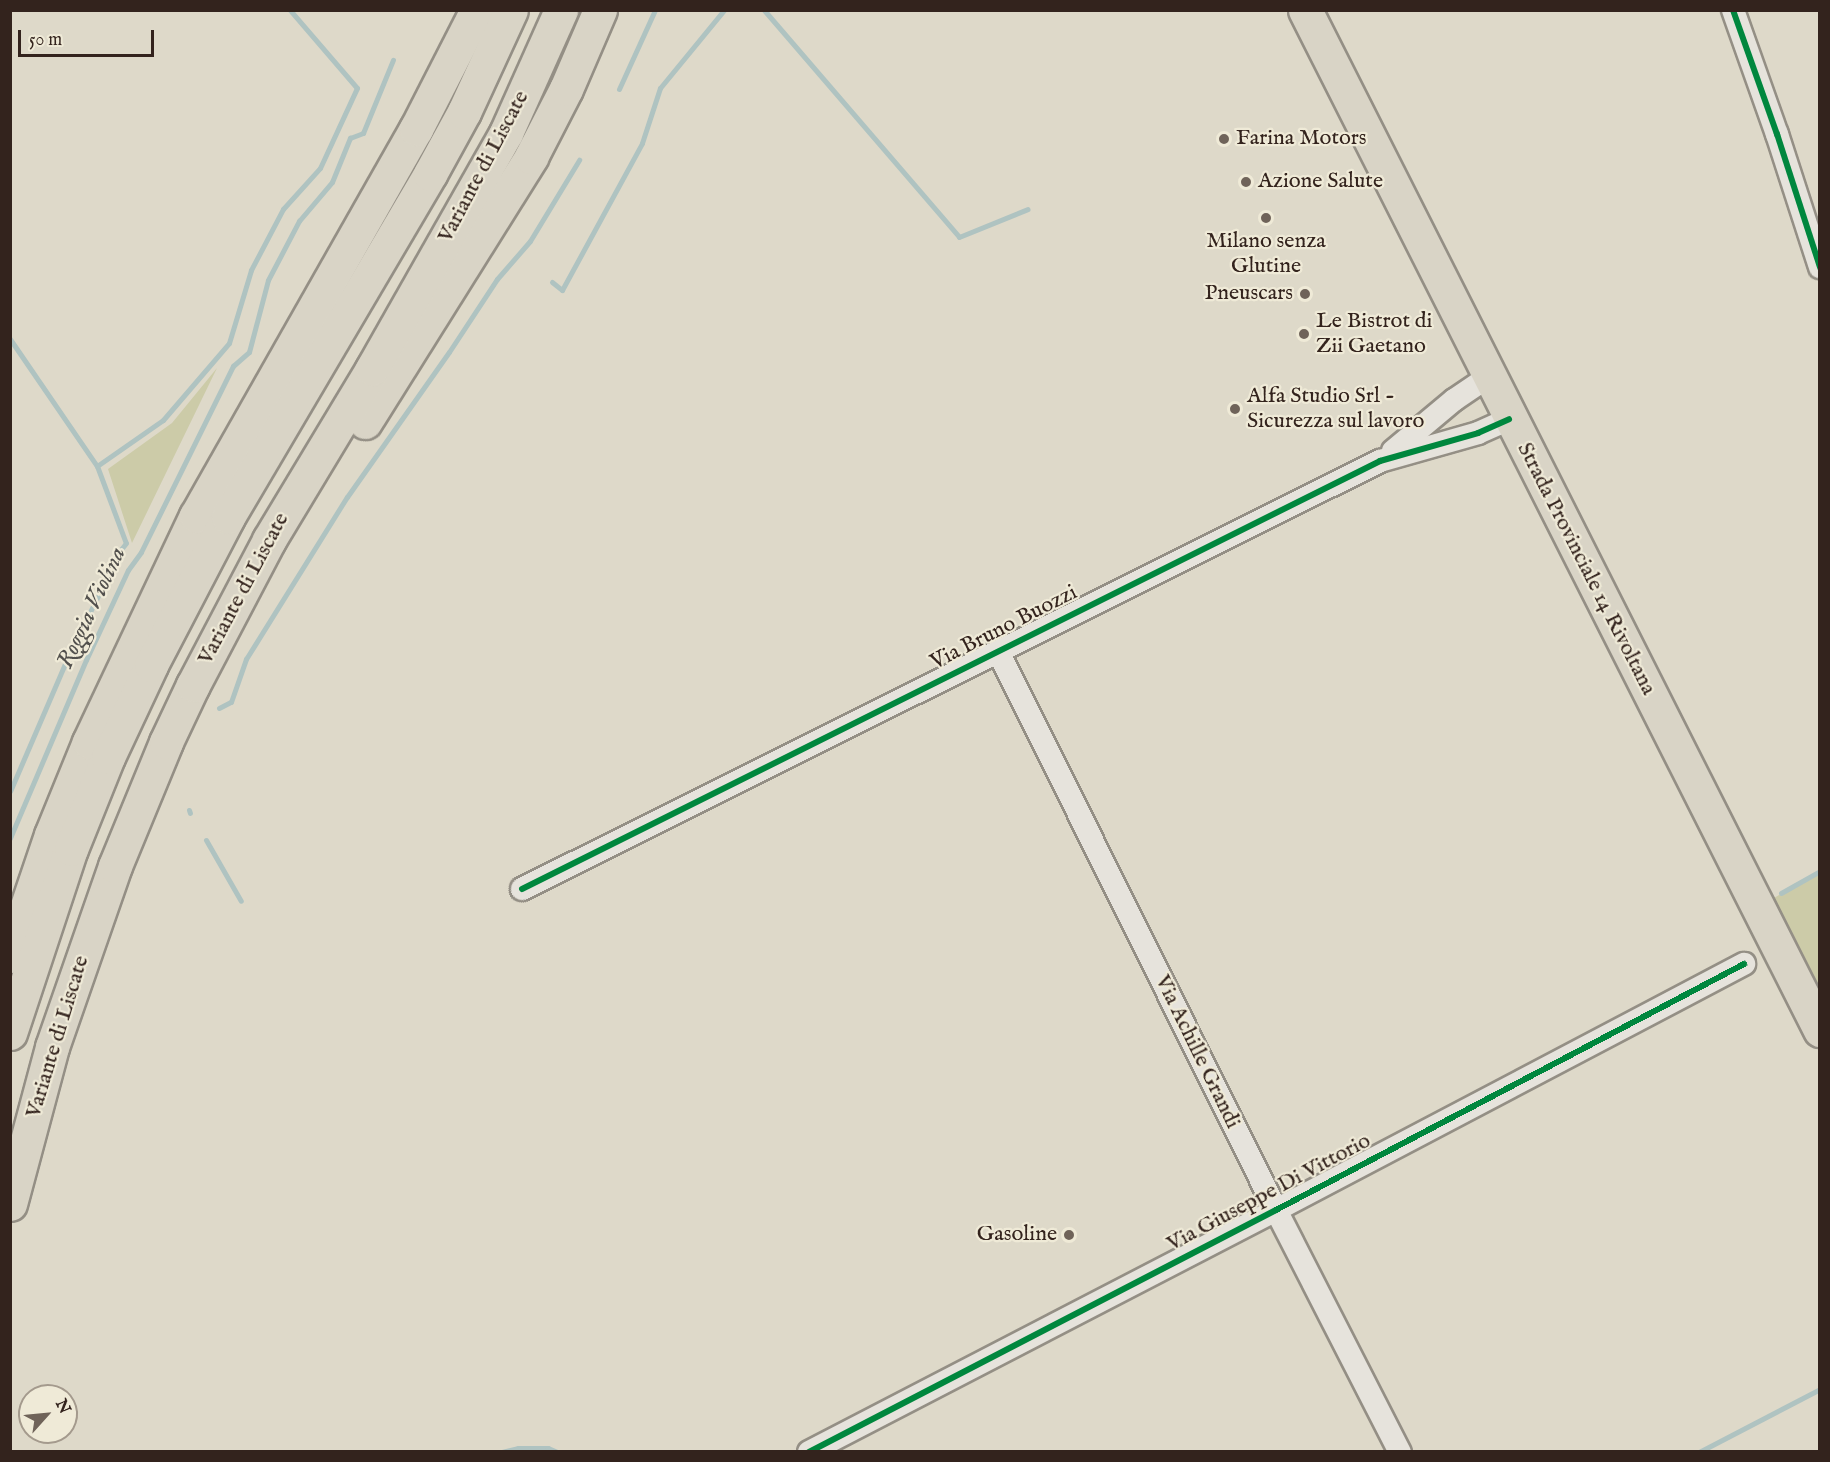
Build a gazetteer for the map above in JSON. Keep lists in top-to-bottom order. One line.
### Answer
{"streets":{"main road":["Variante di Liscate","Strada Provinciale 14 Rivoltana"],"street":["Via Bruno Buozzi","Via Achille Grandi","Via Giuseppe Di Vittorio"]},"crossings":[["Strada Provinciale 14 Rivoltana","Via Bruno Buozzi"],["Via Bruno Buozzi","Via Achille Grandi"],["Via Achille Grandi","Via Giuseppe Di Vittorio"]],"water":["Roggia Violina"],"places":["Farina Motors","Azione Salute","Milano senza Glutine","Pneuscars","Le Bistrot di Zii Gaetano","Alfa Studio Srl - Sicurezza sul lavoro","Gasoline"],"scale_bar":"50 m","north":"top right"}
